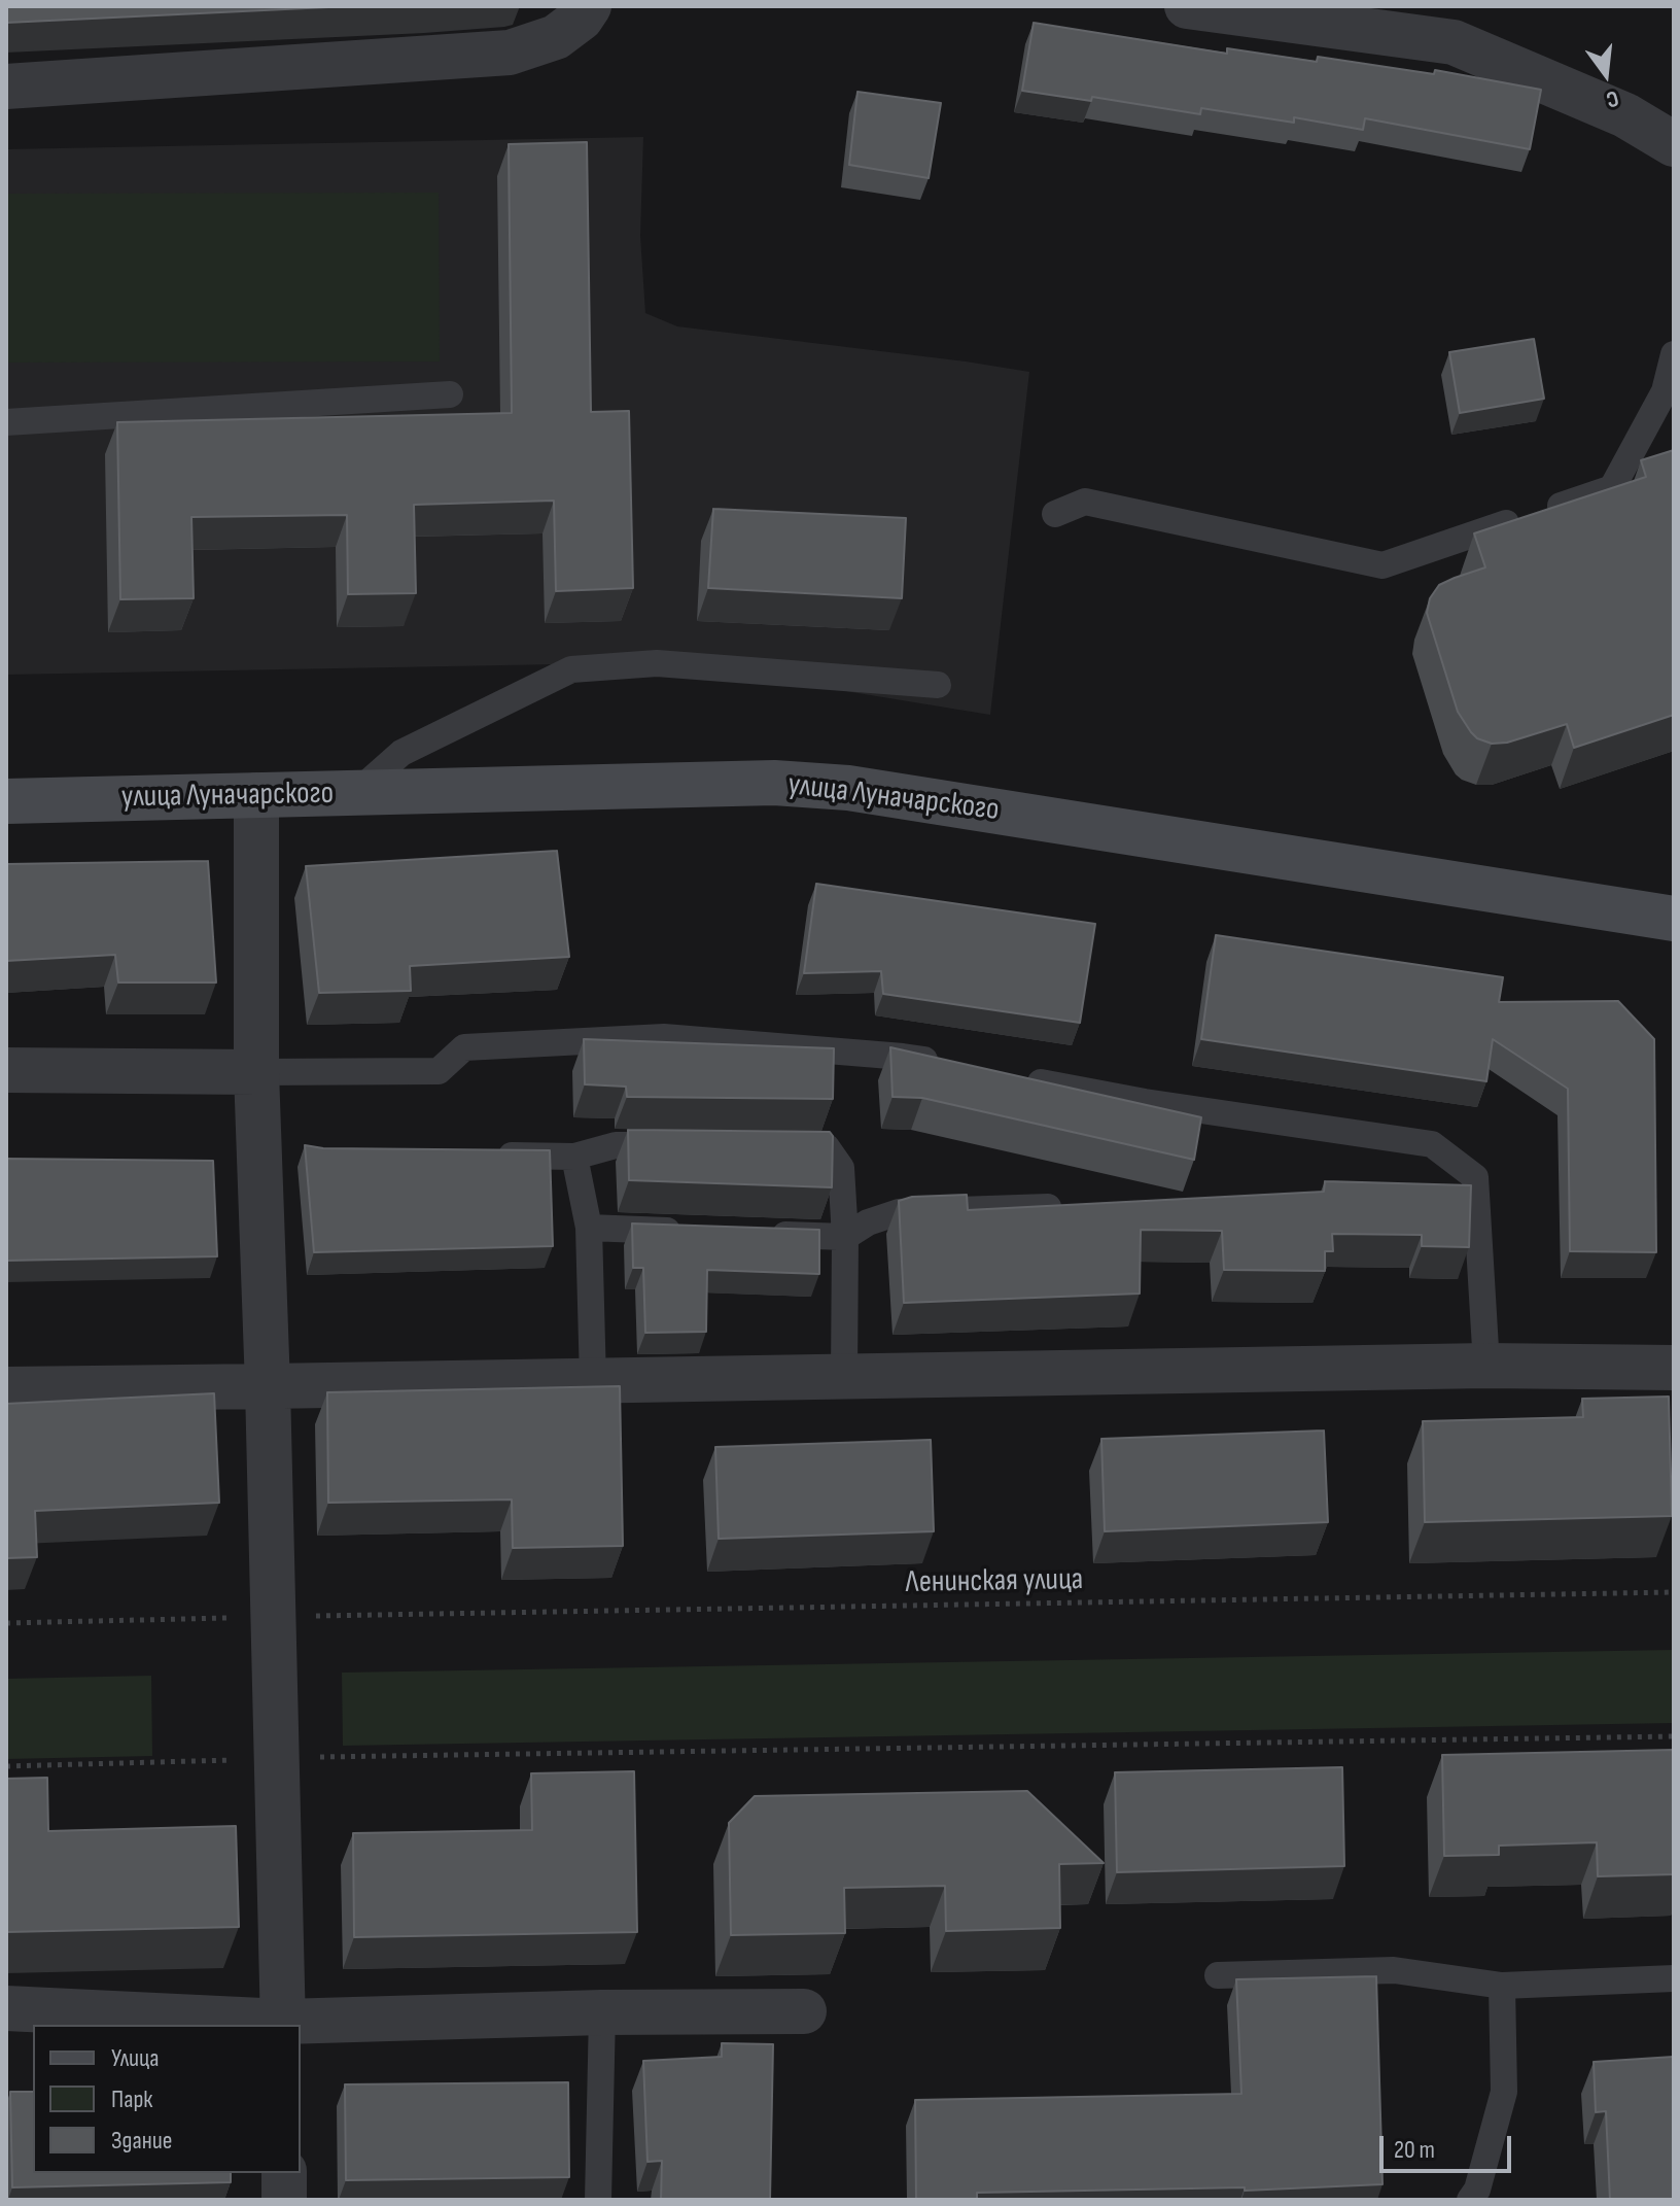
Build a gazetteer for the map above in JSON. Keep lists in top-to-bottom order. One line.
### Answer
{"streets":{"main road":["улица Луначарского"],"path":["Ленинская улица"]},"legend":["Улица","Парк","Здание"],"scale_bar":"20 m","north":"bottom"}
